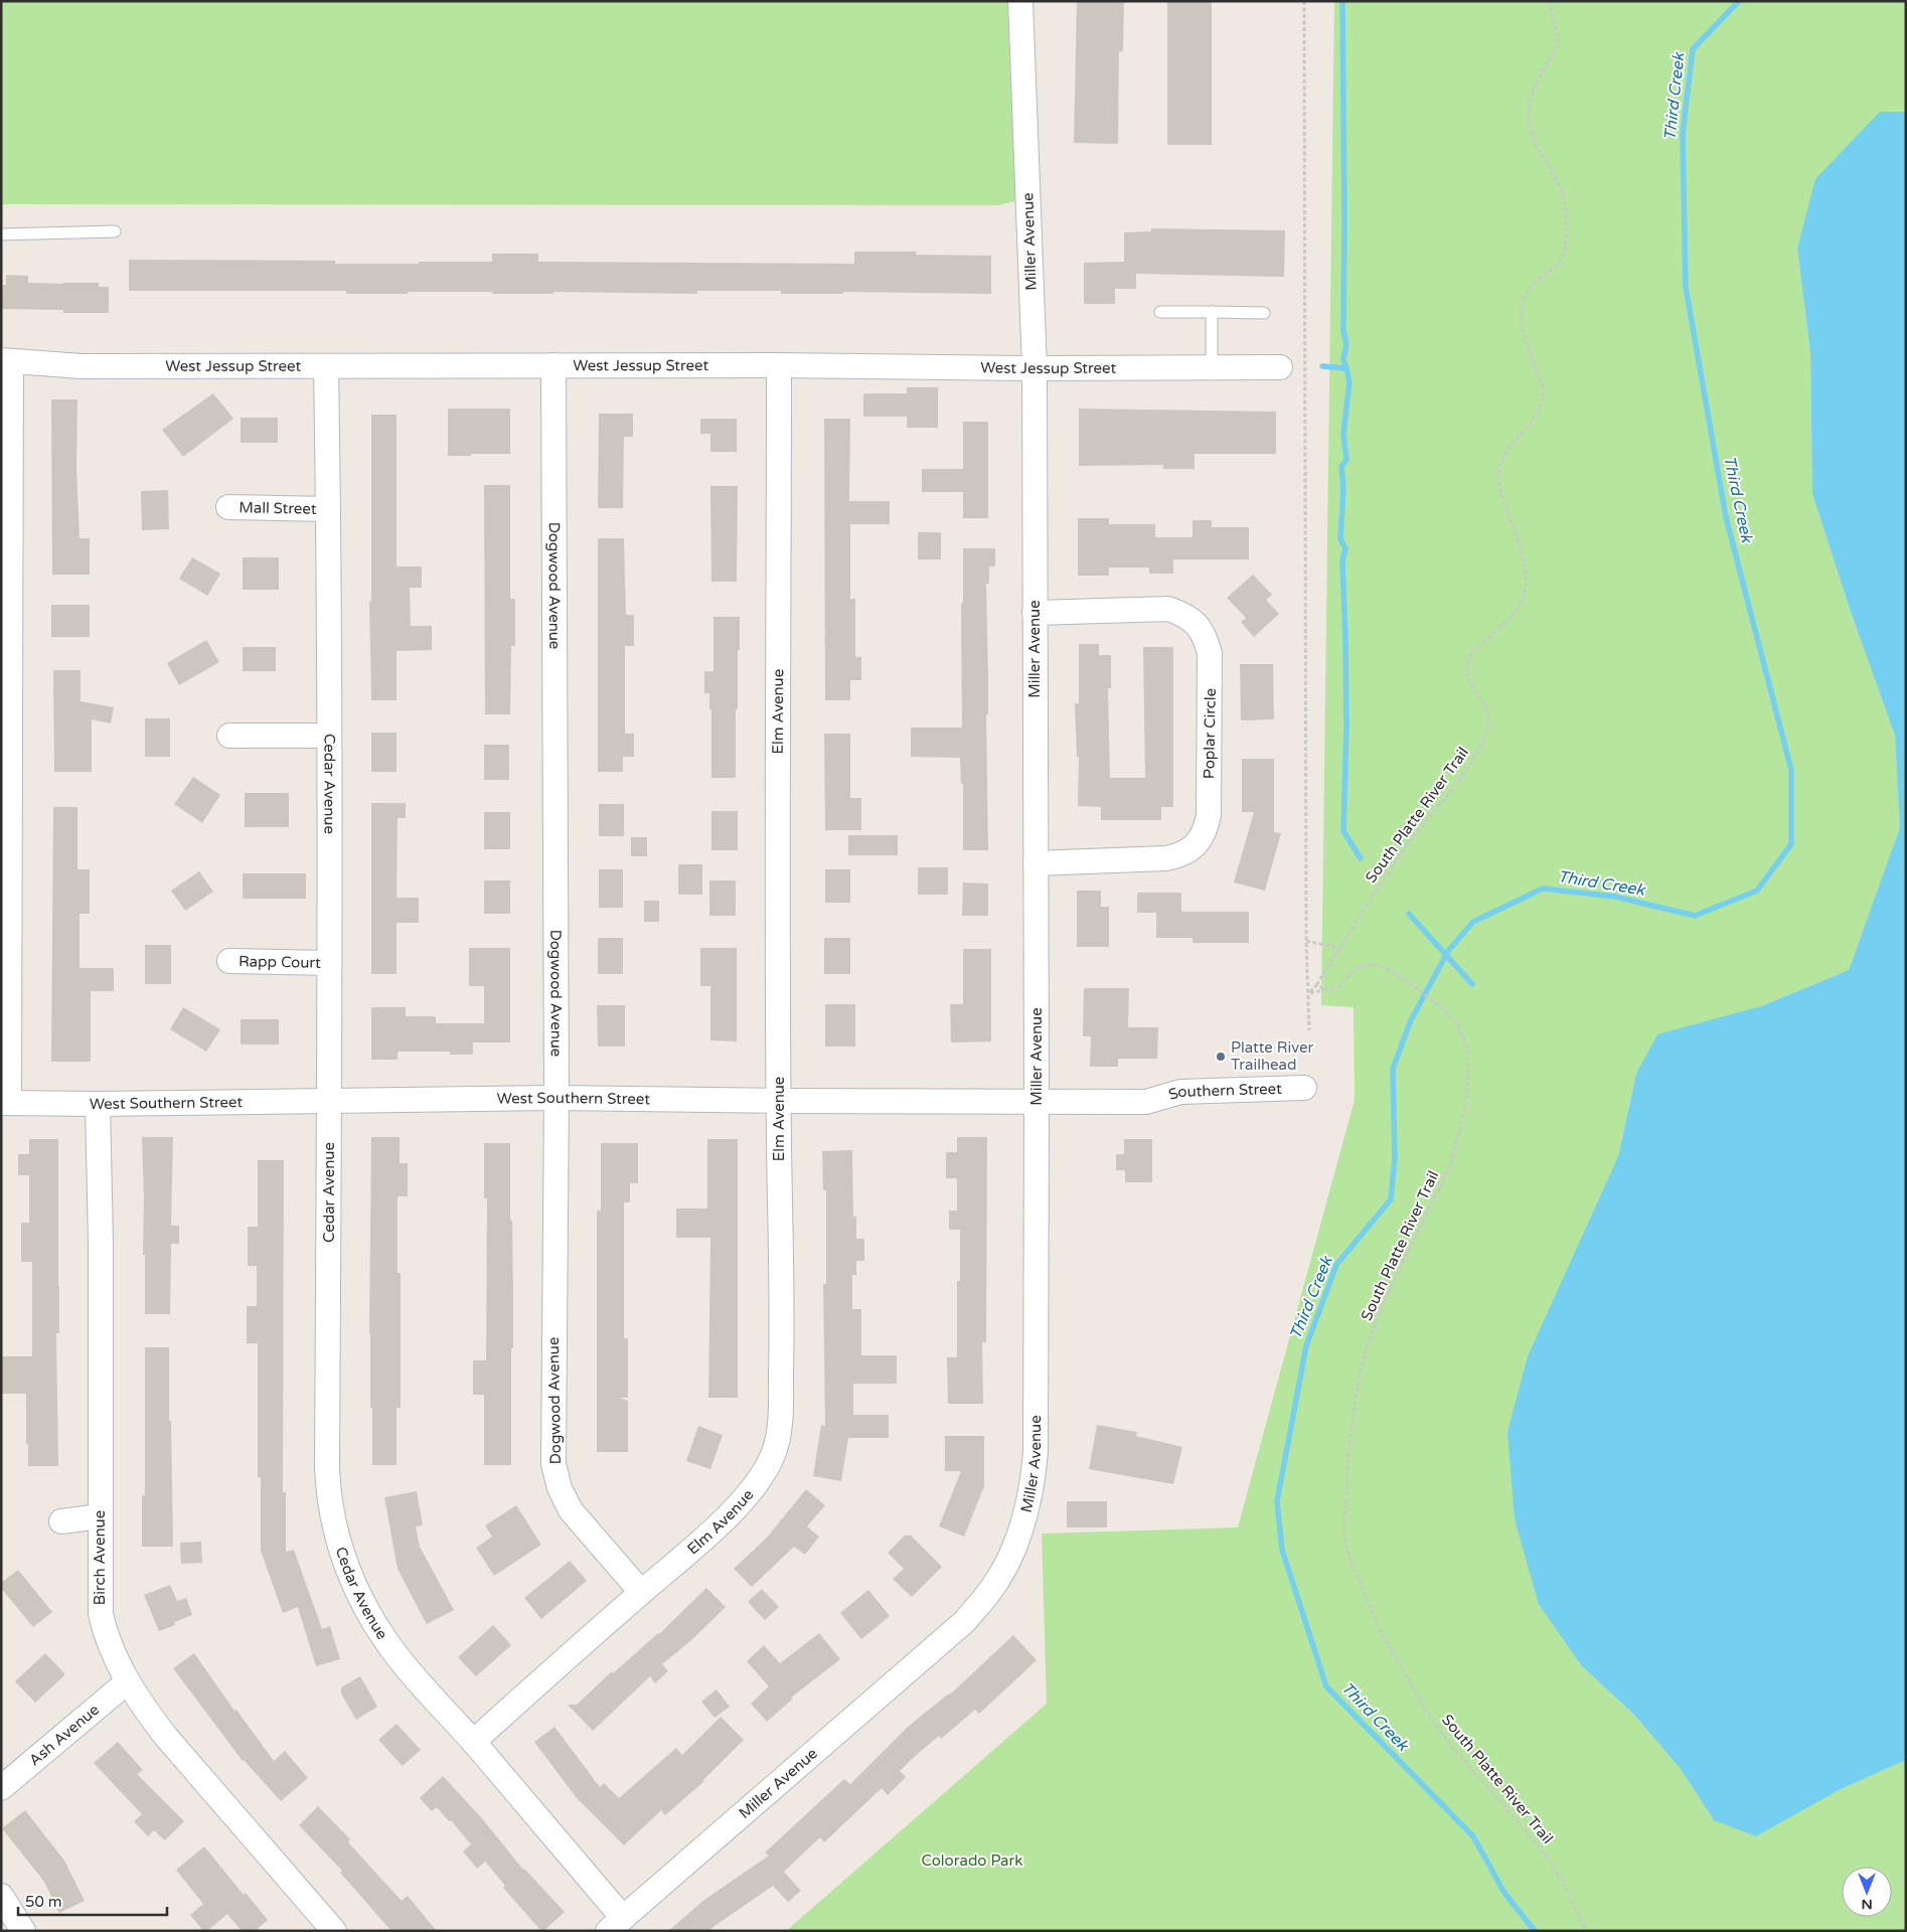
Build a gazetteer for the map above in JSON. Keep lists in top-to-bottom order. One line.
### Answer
{"streets":{"street":["Miller Avenue","West Jessup Street","Mall Street","Dogwood Avenue","Elm Avenue","Poplar Circle","Cedar Avenue","Rapp Court","Southern Street","West Southern Street","Birch Avenue","Ash Avenue"],"path":["South Platte River Trail"]},"crossings":[["Miller Avenue","West Jessup Street"],["Miller Avenue","Poplar Circle"],["Miller Avenue","Cedar Avenue"],["Miller Avenue","West Southern Street"],["West Jessup Street","Dogwood Avenue"],["West Jessup Street","Elm Avenue"],["West Jessup Street","Cedar Avenue"],["Mall Street","Cedar Avenue"],["Dogwood Avenue","Elm Avenue"],["Dogwood Avenue","West Southern Street"],["Elm Avenue","Cedar Avenue"],["Elm Avenue","West Southern Street"],["Cedar Avenue","Rapp Court"],["Cedar Avenue","West Southern Street"],["Southern Street","West Southern Street"],["West Southern Street","Birch Avenue"],["Birch Avenue","Ash Avenue"]],"water":["Third Creek"],"parks":["Colorado Park"],"places":["Platte River Trailhead"],"scale_bar":"50 m","north":"bottom"}
